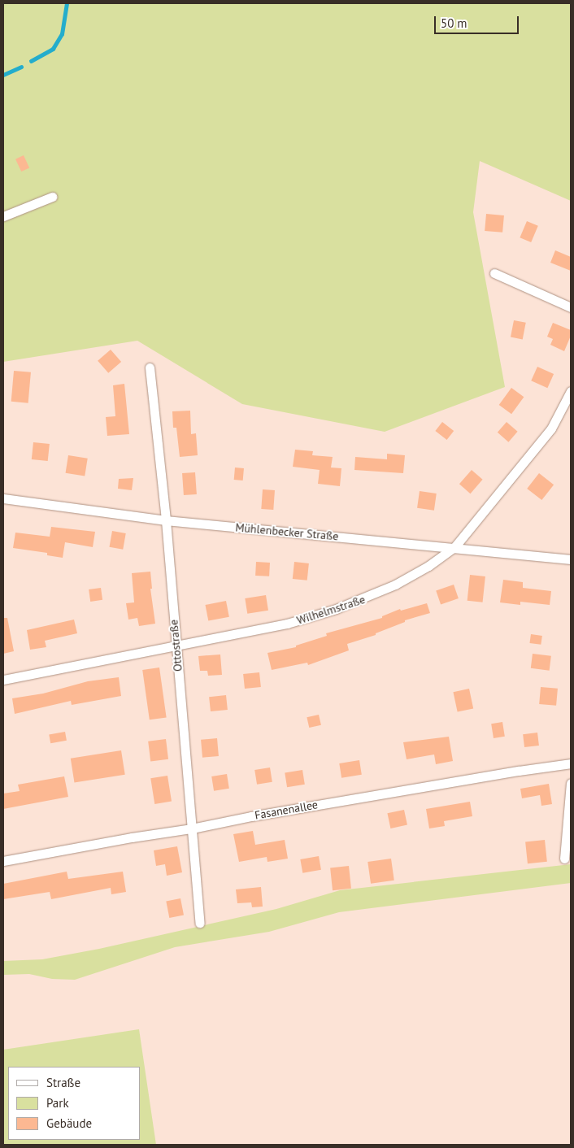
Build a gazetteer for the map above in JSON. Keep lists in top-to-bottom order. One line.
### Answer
{"streets":{"street":["Mühlenbecker Straße","Wilhelmstraße","Ottostraße","Fasanenallee"]},"crossings":[["Mühlenbecker Straße","Wilhelmstraße"],["Mühlenbecker Straße","Ottostraße"],["Wilhelmstraße","Ottostraße"],["Ottostraße","Fasanenallee"]],"legend":["Straße","Park","Gebäude"],"scale_bar":"50 m"}
